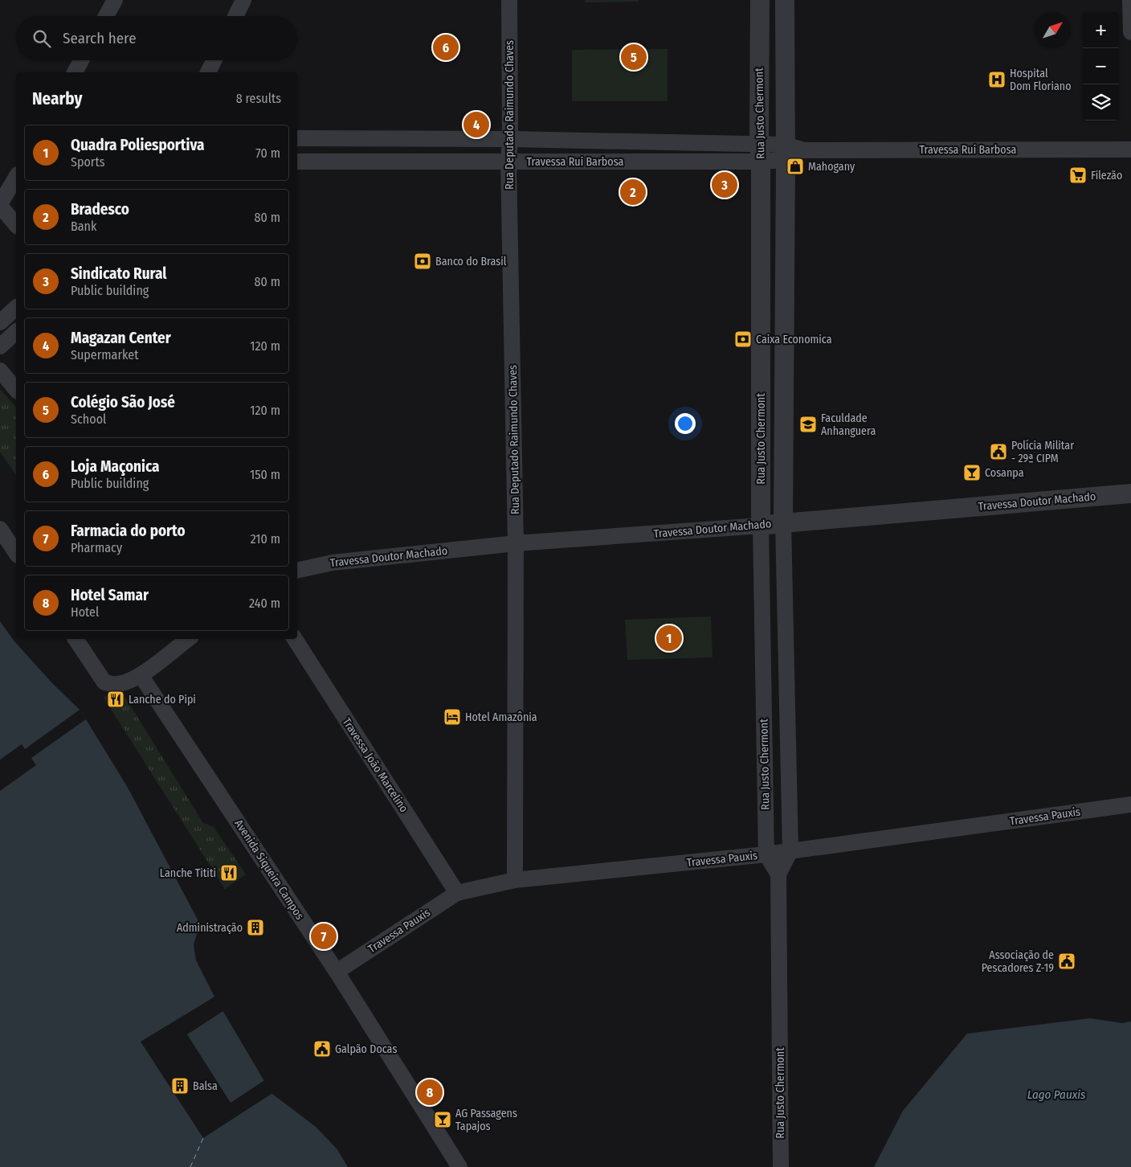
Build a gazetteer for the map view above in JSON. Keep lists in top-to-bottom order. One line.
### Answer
{"streets":{"street":["Rua Justo Chermont","Rua Deputado Raimundo Chaves","Travessa Rui Barbosa","Travessa Doutor Machado","Travessa João Marcelino","Travessa Pauxis","Avenida Siqueira Campos"]},"crossings":[["Rua Justo Chermont","Travessa Rui Barbosa"],["Rua Justo Chermont","Travessa Doutor Machado"],["Rua Justo Chermont","Travessa Pauxis"],["Rua Deputado Raimundo Chaves","Travessa Rui Barbosa"],["Rua Deputado Raimundo Chaves","Travessa Doutor Machado"],["Rua Deputado Raimundo Chaves","Travessa Pauxis"],["Travessa João Marcelino","Travessa Pauxis"],["Travessa Pauxis","Avenida Siqueira Campos"]],"water":["Lago Pauxis"],"places":{"hospital":["Hospital Dom Floriano"],"shop":["Mahogany"],"supermarket":["Filezão"],"bank":["Banco do Brasil","Caixa Economica"],"school or university":["Faculdade Anhanguera"],"public building":["Polícia Militar - 29ª CIPM","Associação de Pescadores Z-19","Galpão Docas"],"bar":["Cosanpa","AG Passagens Tapajos"],"restaurant":["Lanche do Pipi","Lanche Tititi"],"hotel":["Hotel Amazônia"],"building":["Administração","Balsa"]},"north":"top right","page":{"map_buttons":["+","−"],"search":"Search here","pins":["6","5","4","3","2","1","7","8"],"heading":["Nearby","8 results"],"list":[{"mark":"1","name":"Quadra Poliesportiva","note":"Sports","value":"70 m"},{"mark":"2","name":"Bradesco","note":"Bank","value":"80 m"},{"mark":"3","name":"Sindicato Rural","note":"Public building","value":"80 m"},{"mark":"4","name":"Magazan Center","note":"Supermarket","value":"120 m"},{"mark":"5","name":"Colégio São José","note":"School","value":"120 m"},{"mark":"6","name":"Loja Maçonica","note":"Public building","value":"150 m"},{"mark":"7","name":"Farmacia do porto","note":"Pharmacy","value":"210 m"},{"mark":"8","name":"Hotel Samar","note":"Hotel","value":"240 m"}]}}
